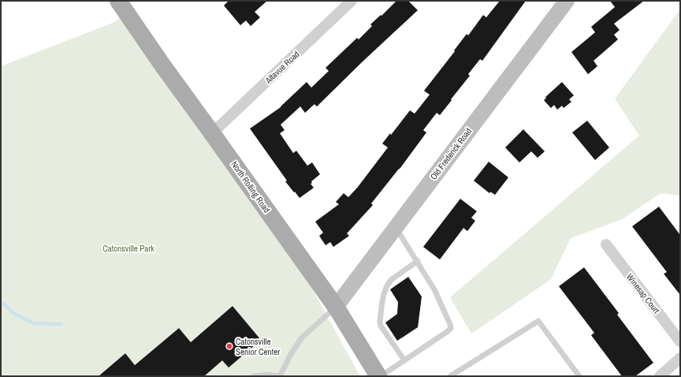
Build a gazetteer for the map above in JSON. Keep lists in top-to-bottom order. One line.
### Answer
{"streets":{"main road":["North Rolling Road"],"street":["Altavue Road","Old Frederick Road","Winesap Court"]},"crossings":[["Altavue Road","North Rolling Road"],["Old Frederick Road","North Rolling Road"]],"parks":["Catonsville Park"],"places":["Catonsville Senior Center"]}
